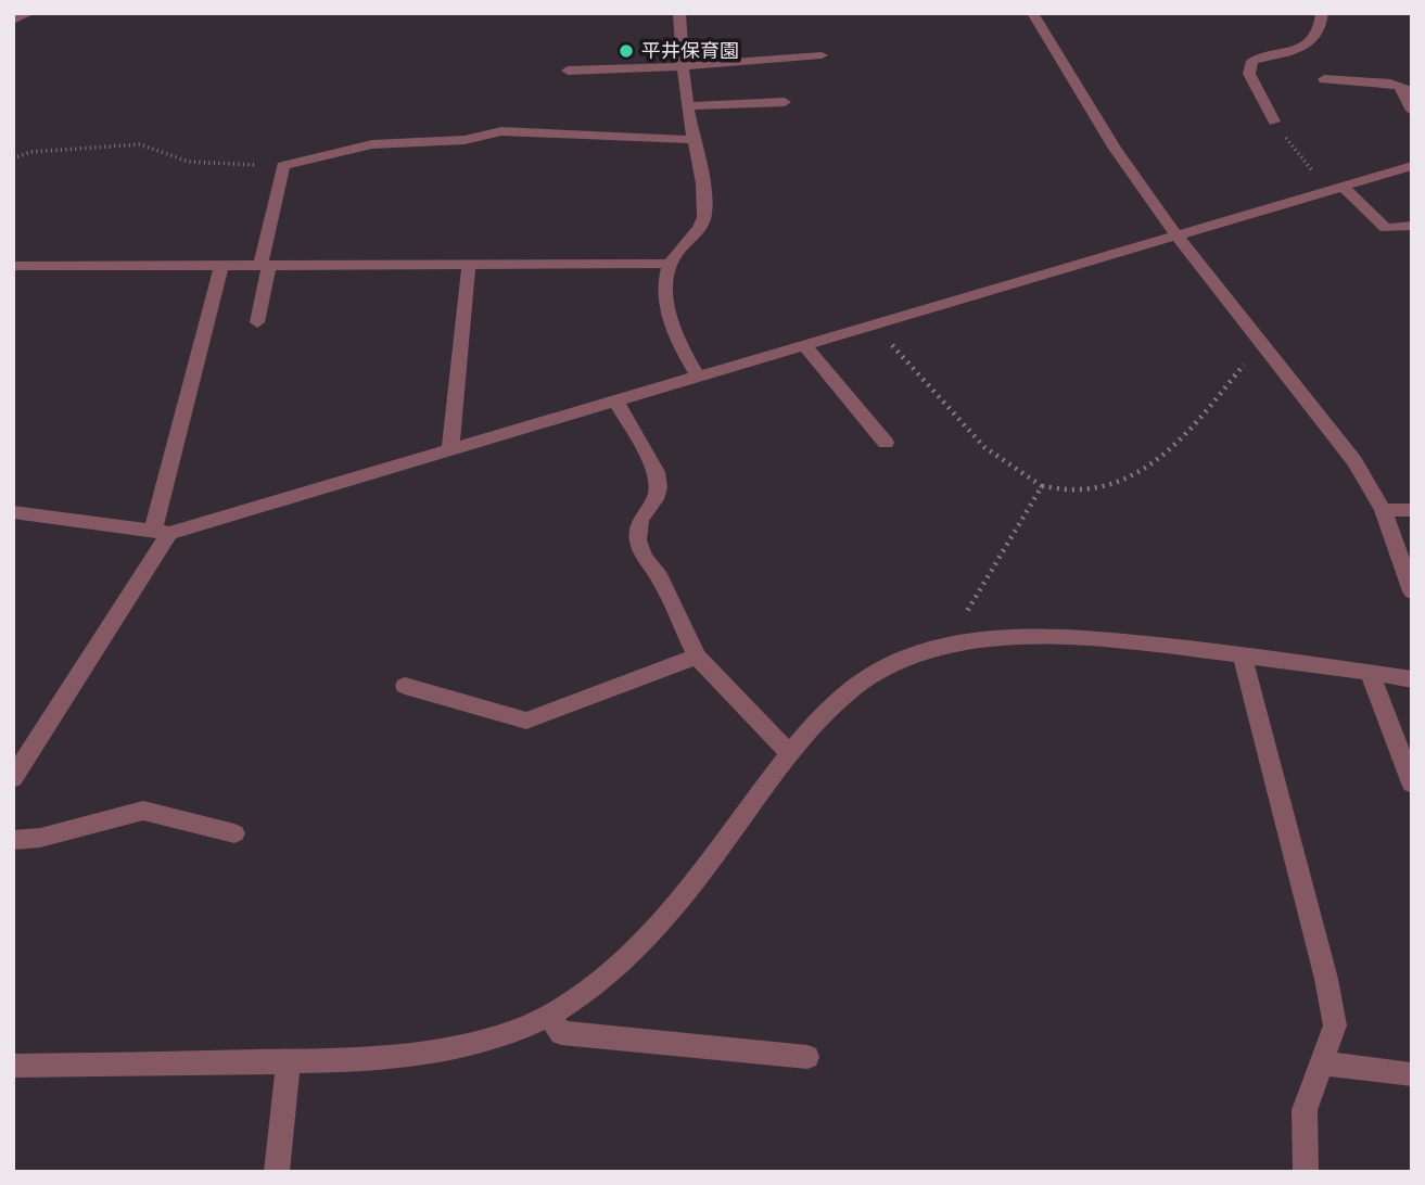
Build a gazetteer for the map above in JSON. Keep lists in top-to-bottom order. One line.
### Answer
{"places":["平井保育園"]}
